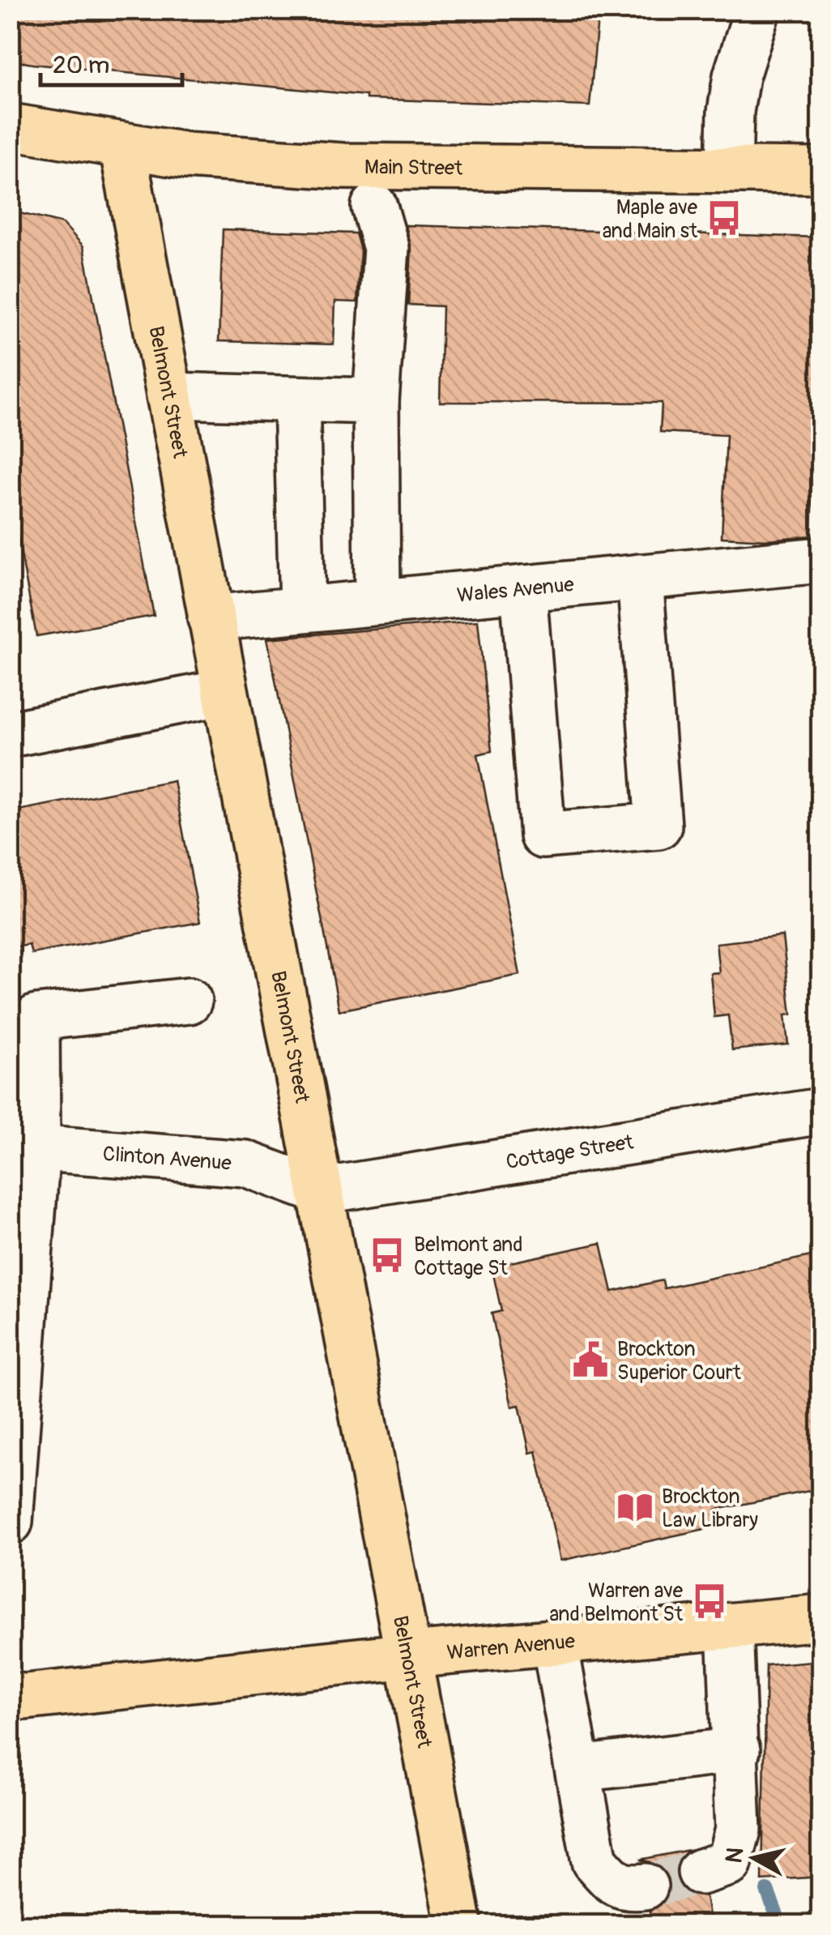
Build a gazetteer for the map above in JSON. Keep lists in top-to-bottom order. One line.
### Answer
{"streets":{"main road":["Main Street","Belmont Street","Warren Avenue"],"street":["Wales Avenue","Cottage Street","Clinton Avenue"]},"crossings":[["Main Street","Belmont Street"],["Belmont Street","Wales Avenue"],["Belmont Street","Cottage Street"],["Belmont Street","Clinton Avenue"],["Belmont Street","Warren Avenue"],["Cottage Street","Clinton Avenue"]],"places":{"bus stop":["Maple ave and Main st","Belmont and Cottage St","Warren ave and Belmont St"],"public building":["Brockton Superior Court"],"library":["Brockton Law Library"]},"scale_bar":"20 m","north":"left"}
